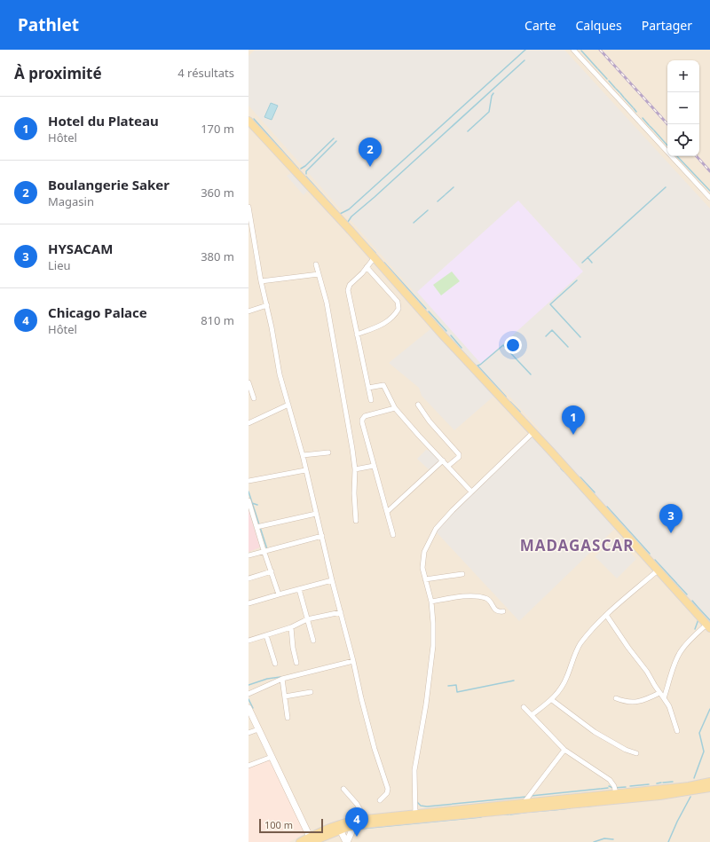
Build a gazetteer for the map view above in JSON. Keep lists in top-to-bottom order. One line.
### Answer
{"districts":["MADAGASCAR"],"scale_bar":"100 m","page":{"header":"Pathlet","nav":["Carte","Calques","Partager"],"heading":["À proximité","4 résultats"],"map_buttons":["+","−"],"list":[{"mark":"1","name":"Hotel du Plateau","note":"Hôtel","value":"170 m"},{"mark":"2","name":"Boulangerie Saker","note":"Magasin","value":"360 m"},{"mark":"3","name":"HYSACAM","note":"Lieu","value":"380 m"},{"mark":"4","name":"Chicago Palace","note":"Hôtel","value":"810 m"}],"pins":["2","1","3","4"],"scale":"100 m"}}
